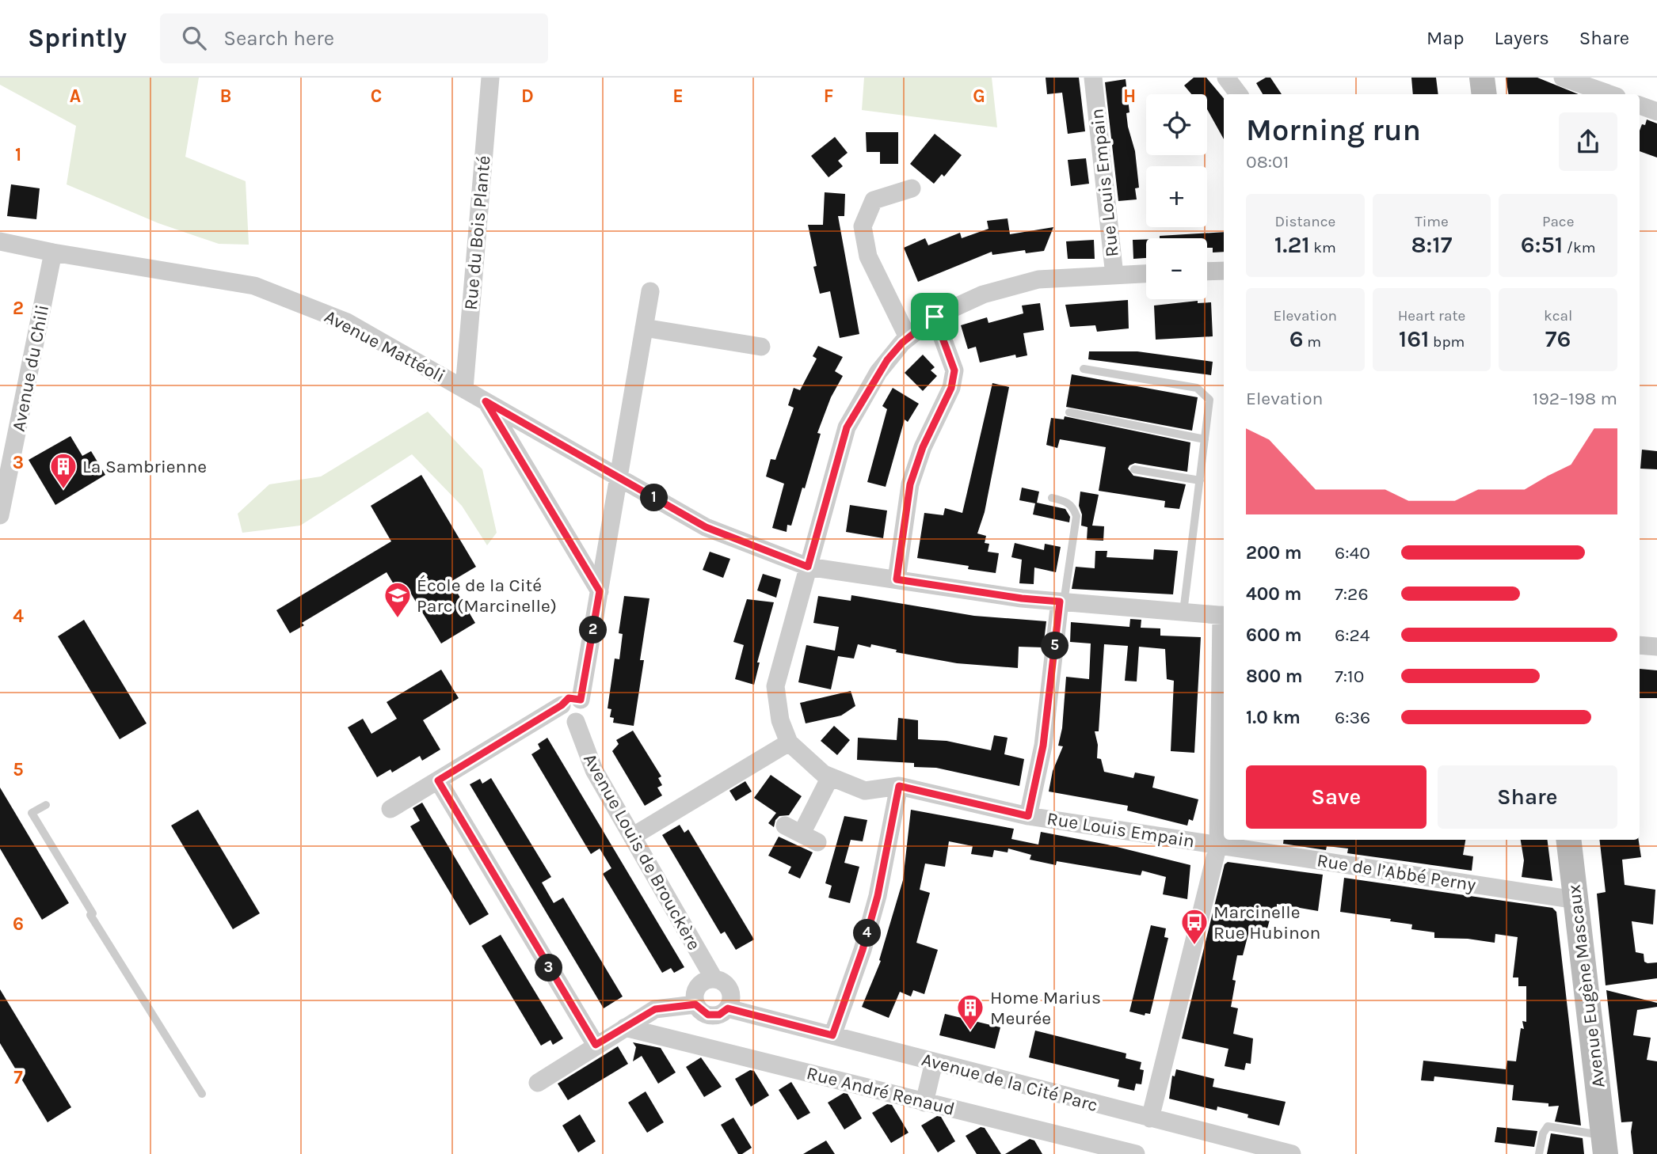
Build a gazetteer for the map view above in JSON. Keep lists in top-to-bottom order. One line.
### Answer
{"streets":{"main road":["Avenue Eugène Mascaux"],"street":["Rue Louis Empain","Rue du Bois Planté","Avenue Mattéoli","Avenue du Chili","Avenue Louis de Brouckère","Rue de l’Abbé Perny","Avenue de la Cité Parc","Rue André Renaud"]},"crossings":[["Rue Louis Empain","Avenue Mattéoli"],["Rue Louis Empain","Rue de l’Abbé Perny"],["Rue du Bois Planté","Avenue Mattéoli"],["Avenue Mattéoli","Avenue du Chili"],["Avenue Louis de Brouckère","Avenue de la Cité Parc"],["Rue de l’Abbé Perny","Avenue Eugène Mascaux"]],"places":{"building":["La Sambrienne","Home Marius Meurée"],"school or university":["École de la Cité Parc (Marcinelle)"],"bus stop":["Marcinelle Rue Hubinon"]},"page":{"header":"Sprintly","search":"Search here","nav":["Map","Layers","Share"],"map_buttons":["+","−"],"heading":["Morning run","08:01"],"stats":[["Distance","1.21 km"],["Time","8:17"],["Pace","6:51 /km"],["Elevation","6 m"],["Heart rate","161 bpm"],["kcal","76"]],"chart":["Elevation","192–198 m"],"pins":["1","2","5","4","3"],"list":[{"name":"200 m","note":"6:40"},{"name":"400 m","note":"7:26"},{"name":"600 m","note":"6:24"},{"name":"800 m","note":"7:10"},{"name":"1.0 km","note":"6:36"}],"buttons":["Save","Share"]},"grid":{"columns":["A","B","C","D","E","F","G","H"],"rows":["1","2","3","4","5","6","7"]}}
